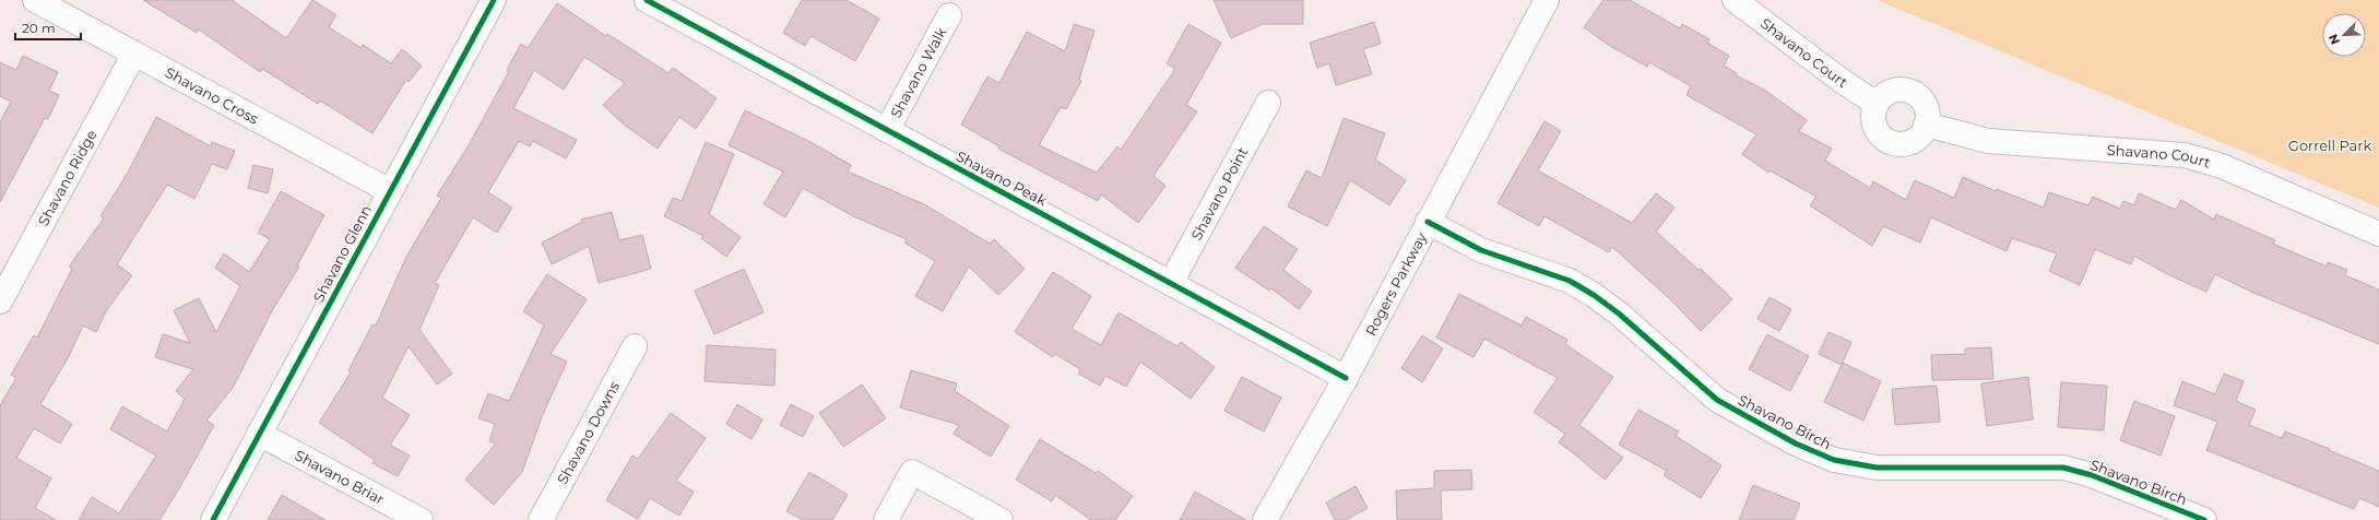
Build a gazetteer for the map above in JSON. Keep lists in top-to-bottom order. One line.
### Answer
{"streets":{"street":["Shavano Court","Shavano Walk","Shavano Cross","Shavano Ridge","Shavano Peak","Shavano Point","Shavano Glenn","Rogers Parkway","Shavano Birch","Shavano Downs","Shavano Briar"]},"crossings":[["Shavano Walk","Shavano Peak"],["Shavano Cross","Shavano Ridge"],["Shavano Cross","Shavano Glenn"],["Shavano Peak","Shavano Point"],["Shavano Peak","Rogers Parkway"],["Shavano Glenn","Shavano Briar"],["Rogers Parkway","Shavano Birch"]],"parks":["Gorrell Park"],"scale_bar":"20 m","north":"bottom left"}
